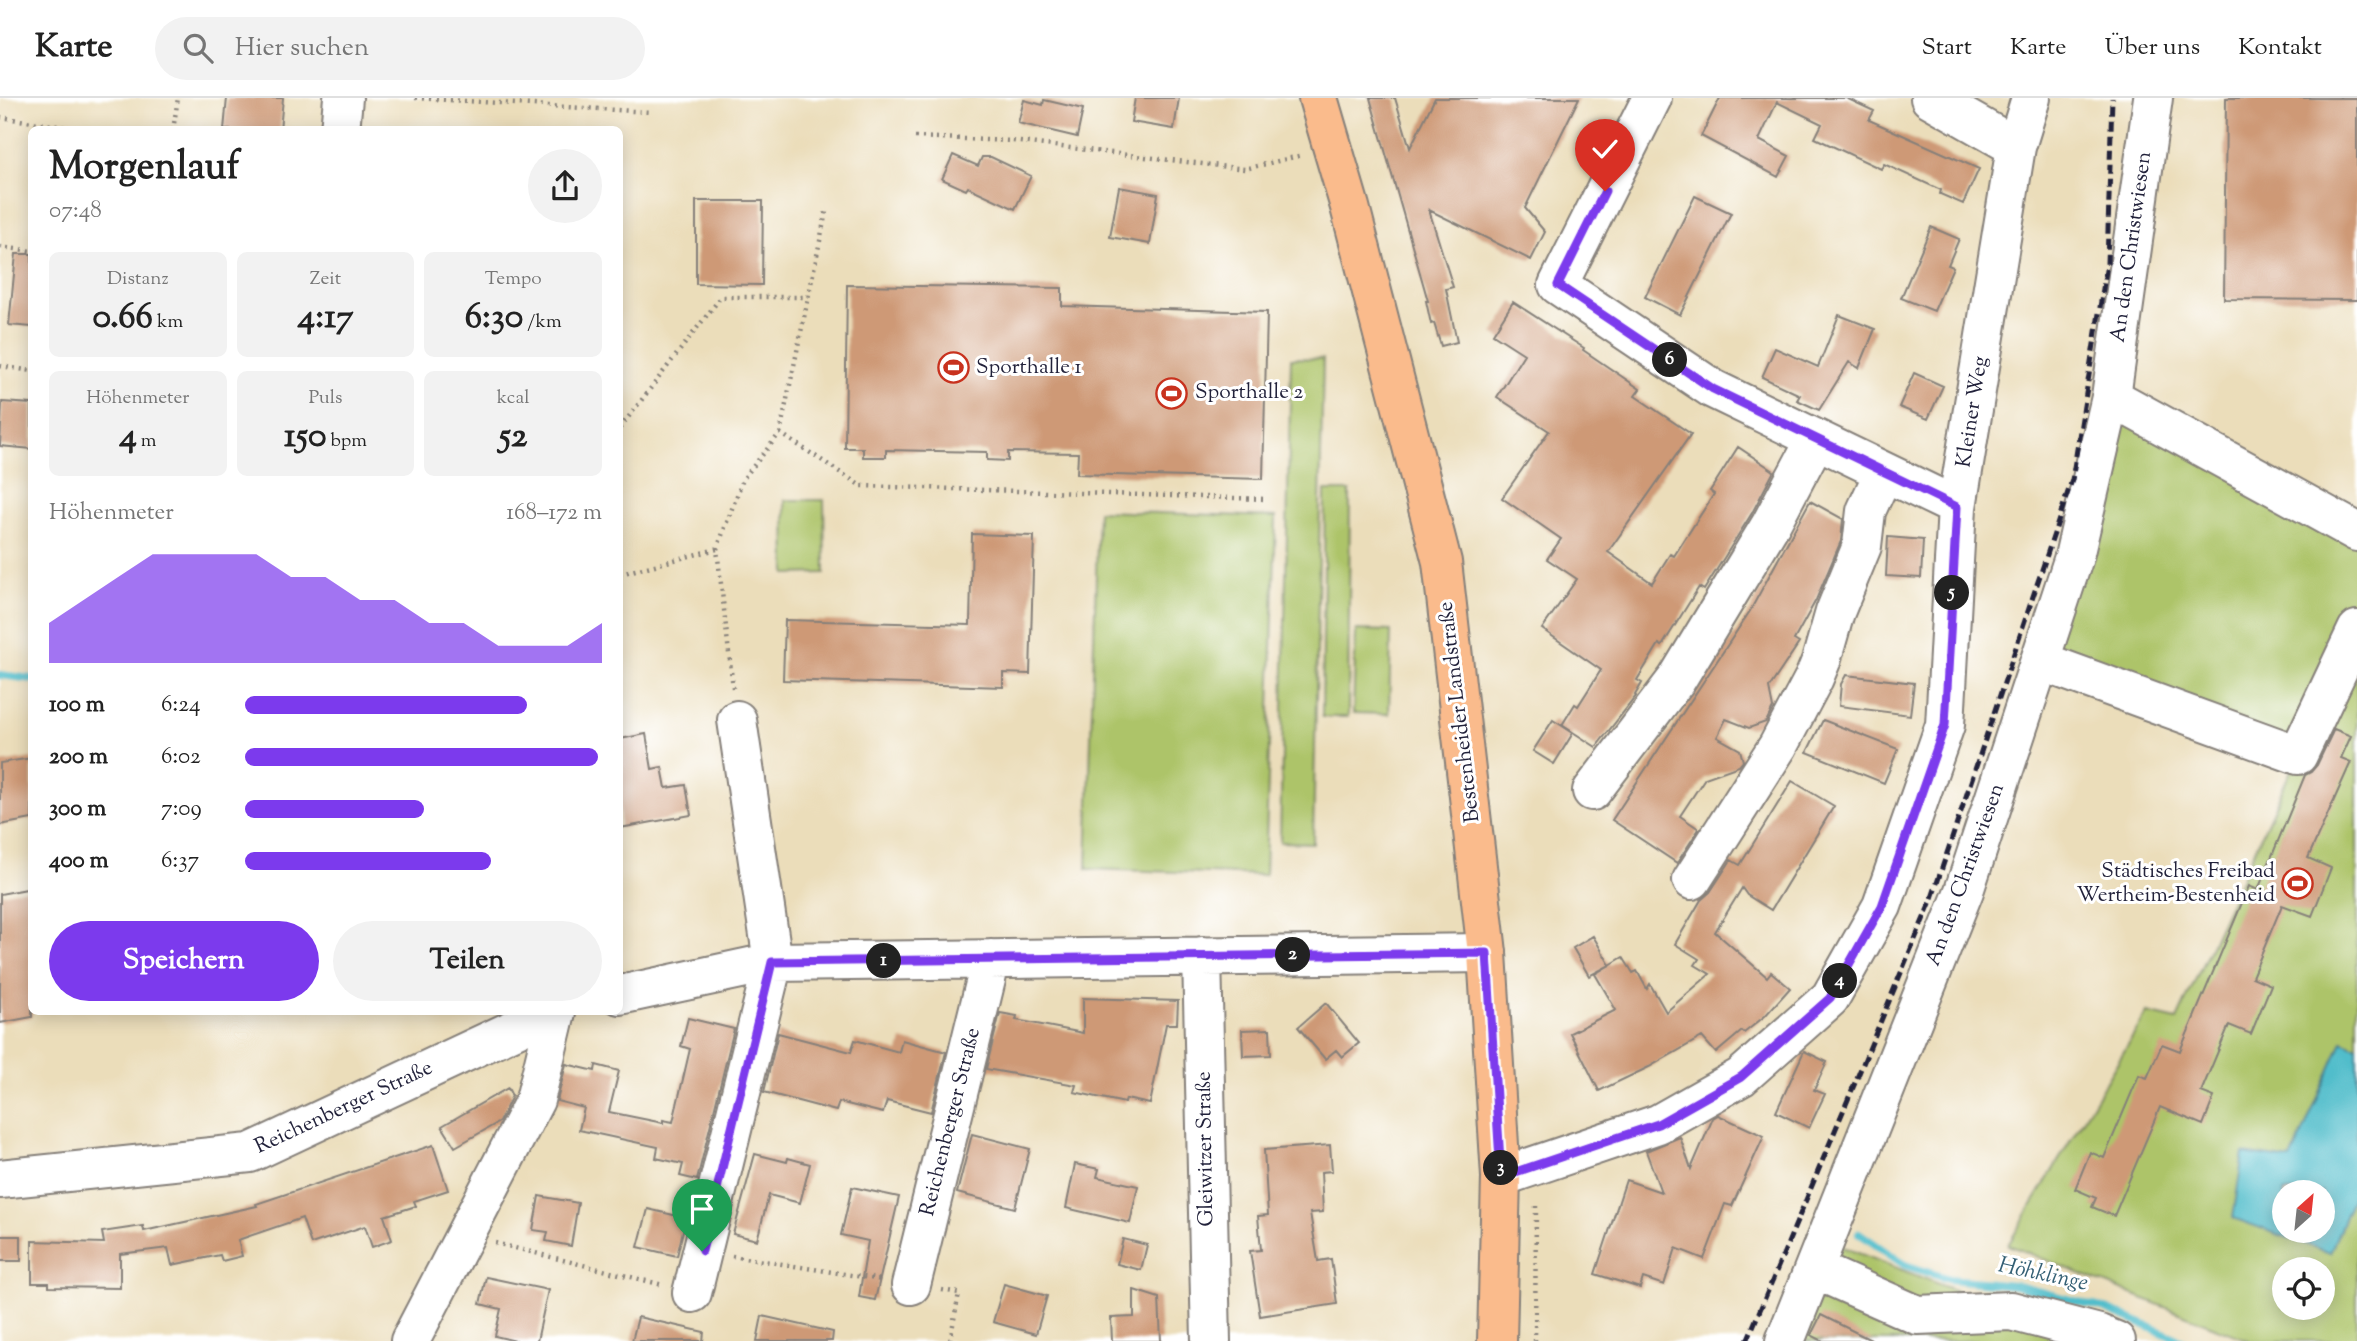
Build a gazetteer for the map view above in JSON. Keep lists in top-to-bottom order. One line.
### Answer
{"streets":{"main road":["Bestenheider Landstraße"],"street":["An den Christwiesen","Kleiner Weg","Reichenberger Straße","Gleiwitzer Straße"]},"crossings":[["Kleiner Weg","Bestenheider Landstraße"]],"water":["Höhklinge"],"places":{"sports":["Sporthalle 1","Sporthalle 2","Städtisches Freibad Wertheim-Bestenheid"]},"north":"top right","page":{"header":"Karte","search":"Hier suchen","nav":["Start","Karte","Über uns","Kontakt"],"heading":["Morgenlauf","07:48"],"stats":[["Distanz","0.66 km"],["Zeit","4:17"],["Tempo","6:30 /km"],["Höhenmeter","4 m"],["Puls","150 bpm"],["kcal","52"]],"pins":["6","5","2","1","4","3"],"chart":["Höhenmeter","168–172 m"],"list":[{"name":"100 m","note":"6:24"},{"name":"200 m","note":"6:02"},{"name":"300 m","note":"7:09"},{"name":"400 m","note":"6:37"}],"buttons":["Speichern","Teilen"]}}
